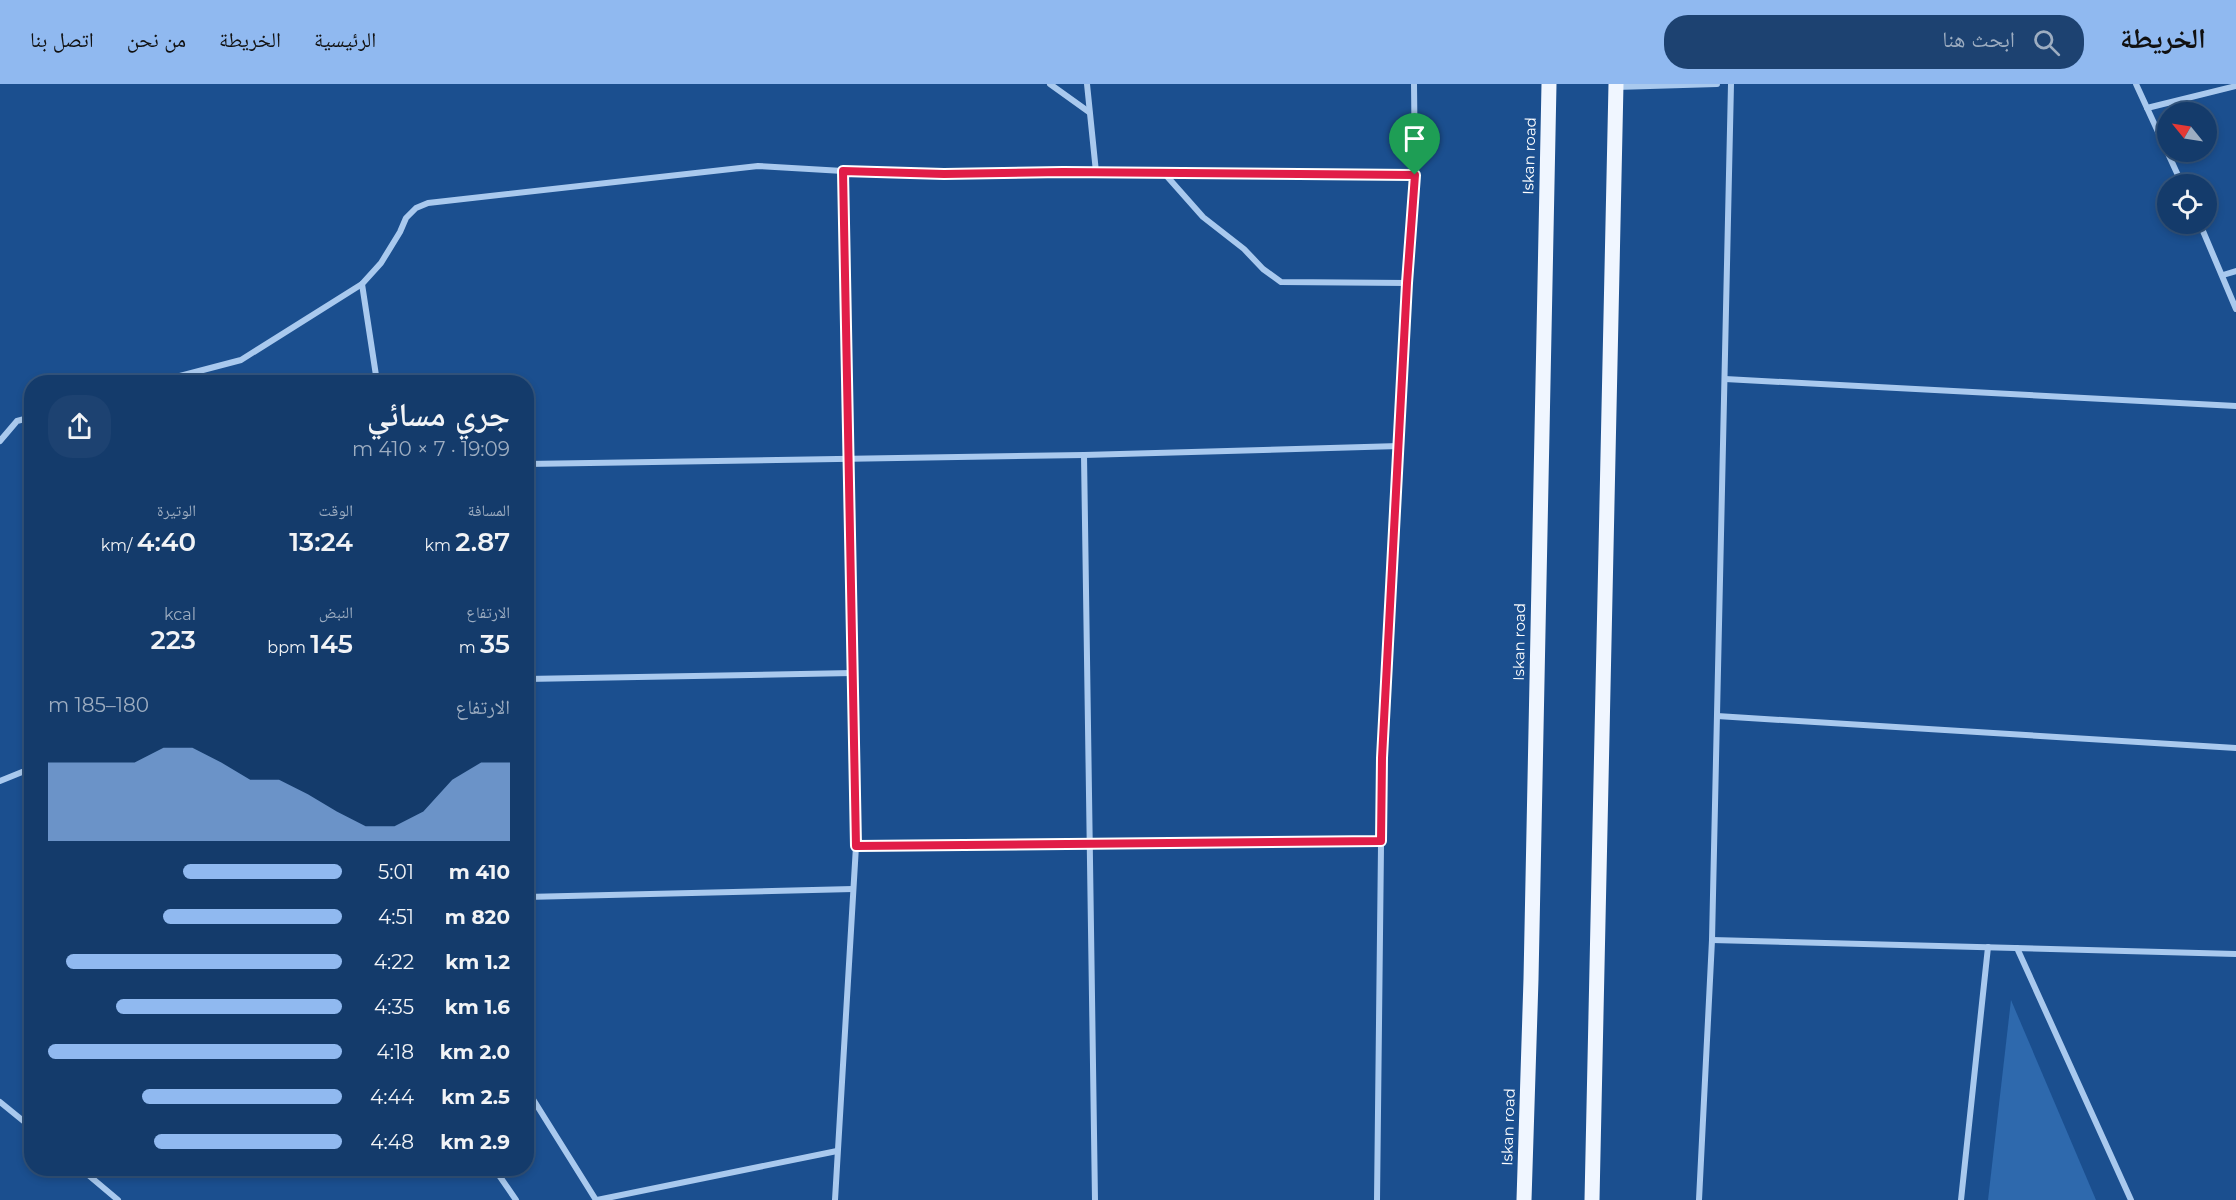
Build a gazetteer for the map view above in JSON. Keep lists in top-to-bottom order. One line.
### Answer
{"streets":{"main road":["Iskan road"]},"north":"top left","page":{"header":"الخريطة","search":"ابحث هنا","nav":["الرئيسية","الخريطة","من نحن","اتصل بنا"],"heading":["جري مسائي","19:09 · 7 × 410 m"],"stats":[["المسافة","2.87 km"],["الوقت","13:24"],["الوتيرة","4:40 /km"],["الارتفاع","35 m"],["النبض","145 bpm"],["kcal","223"]],"chart":["الارتفاع","180–185 m"],"list":[{"name":"410 m","note":"5:01"},{"name":"820 m","note":"4:51"},{"name":"1.2 km","note":"4:22"},{"name":"1.6 km","note":"4:35"},{"name":"2.0 km","note":"4:18"},{"name":"2.5 km","note":"4:44"},{"name":"2.9 km","note":"4:48"}]}}
